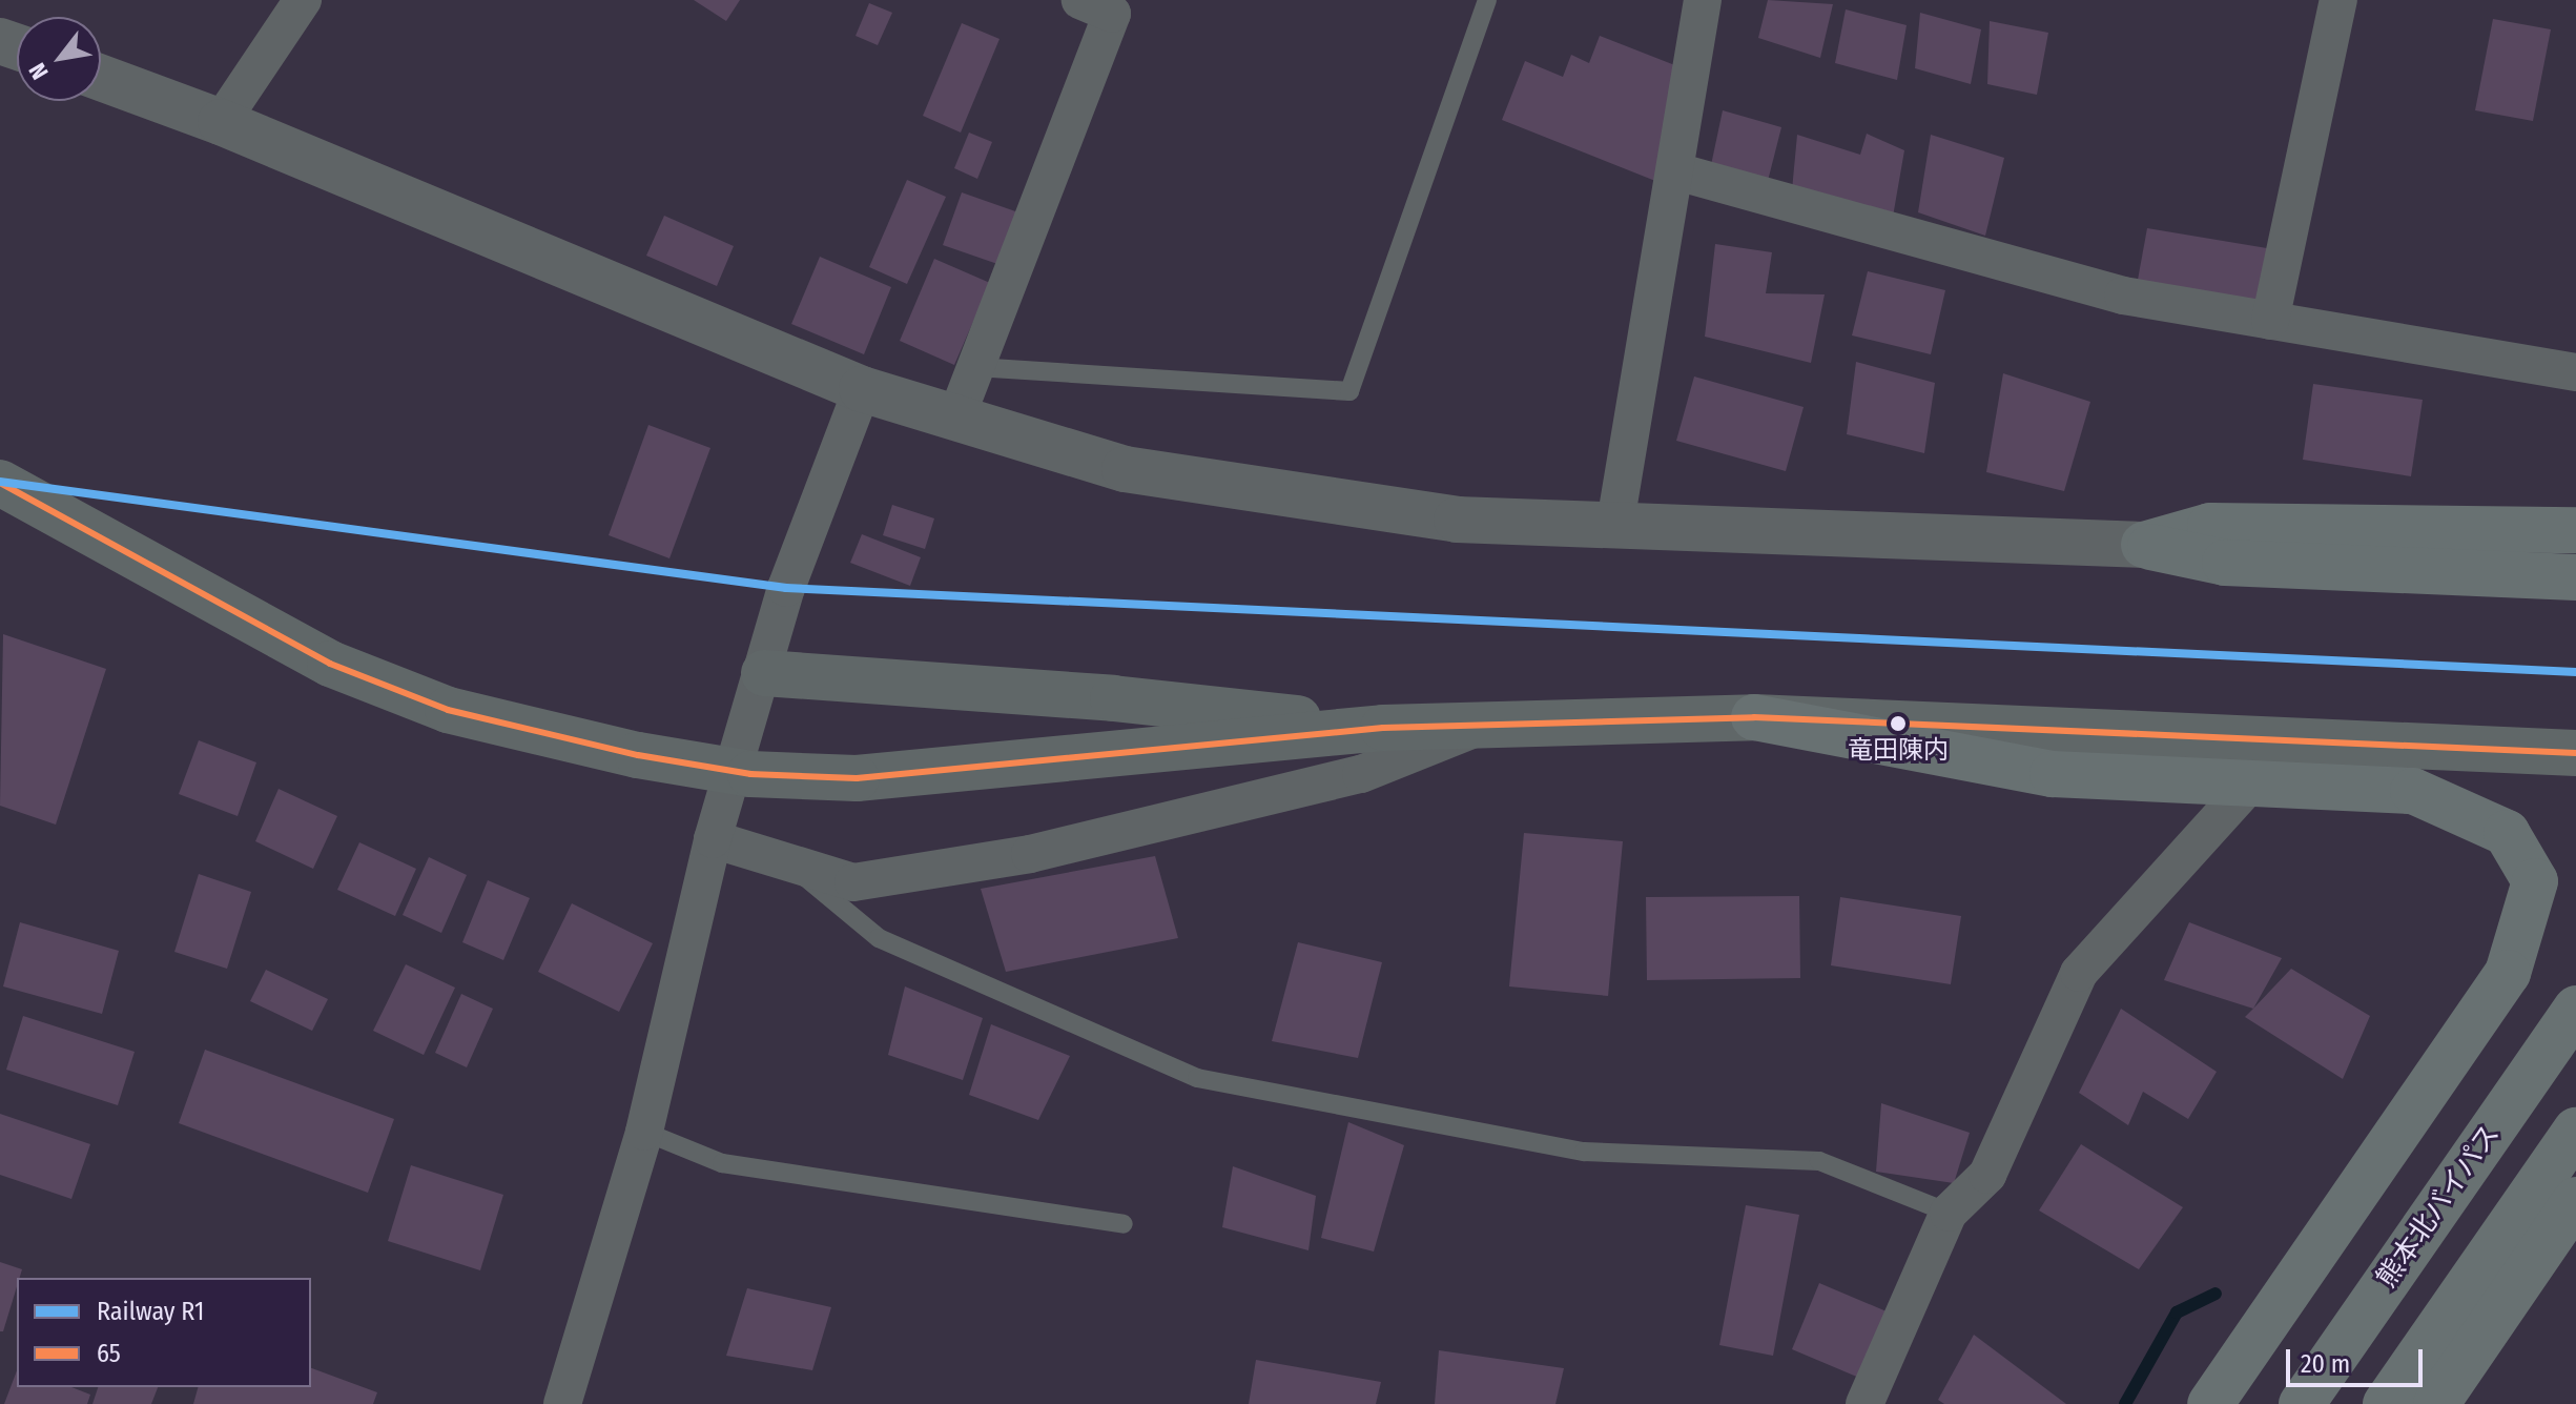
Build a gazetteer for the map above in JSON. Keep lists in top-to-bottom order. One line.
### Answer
{"streets":{"highway":["熊本北バイパス"]},"places":["竜田陳内"],"lines":["rail line R1","transit line 65"],"legend":["Railway R1","65"],"scale_bar":"20 m","north":"bottom left"}
